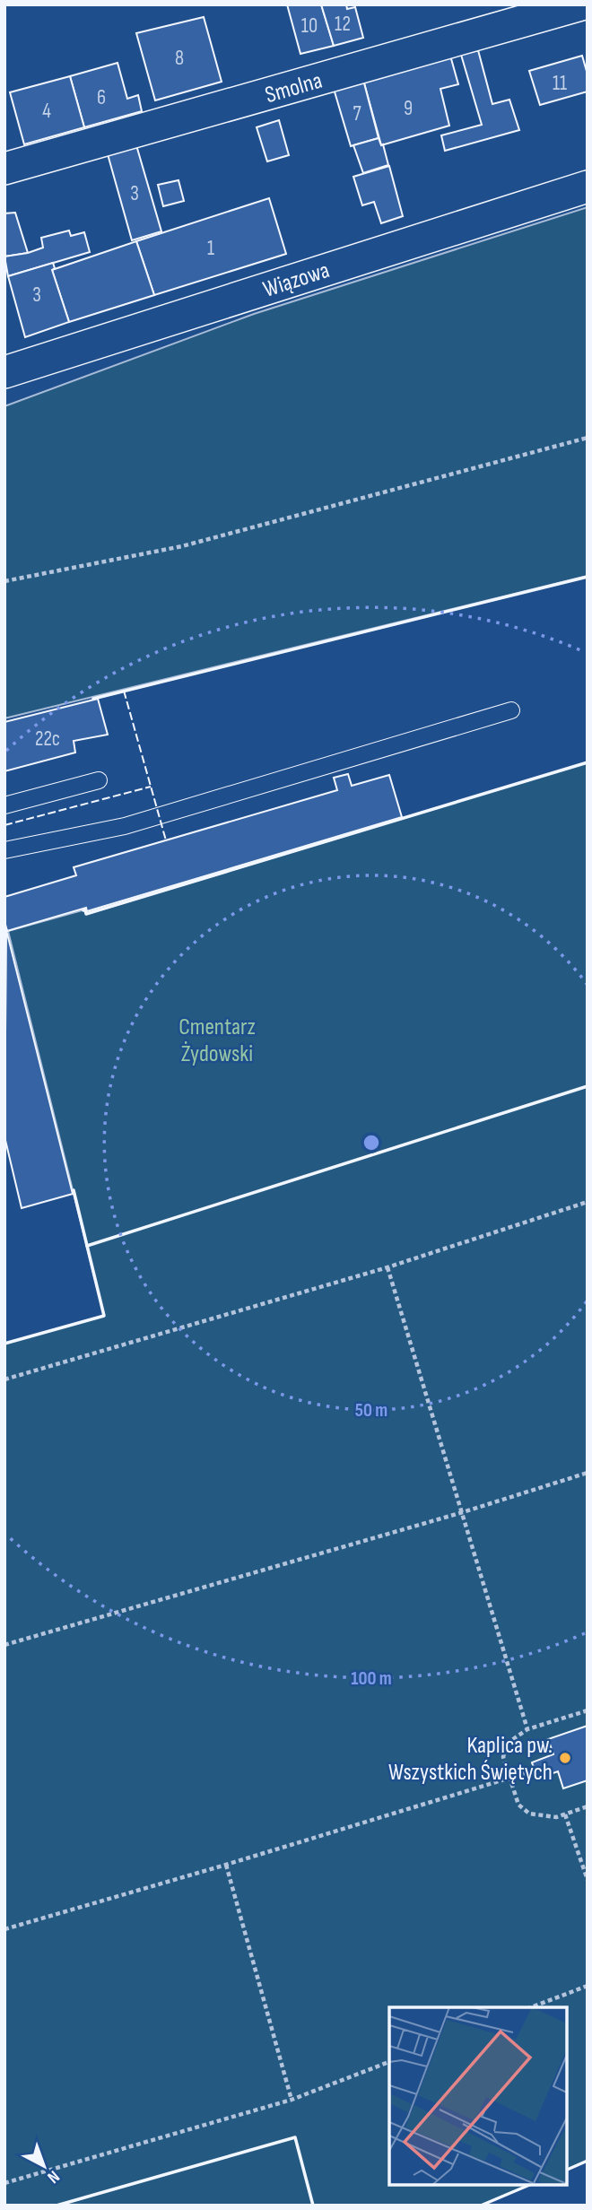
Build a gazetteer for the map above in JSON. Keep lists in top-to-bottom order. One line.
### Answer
{"streets":{"street":["Smolna","Wiązowa"]},"parks":["Cmentarz Żydowski"],"places":["Kaplica pw. Wszystkich Świętych"],"house_numbers":["12","10","8","11","6","9","4","7","3","1","3","22c"],"north":"bottom right","rings":["50 m","100 m"]}
